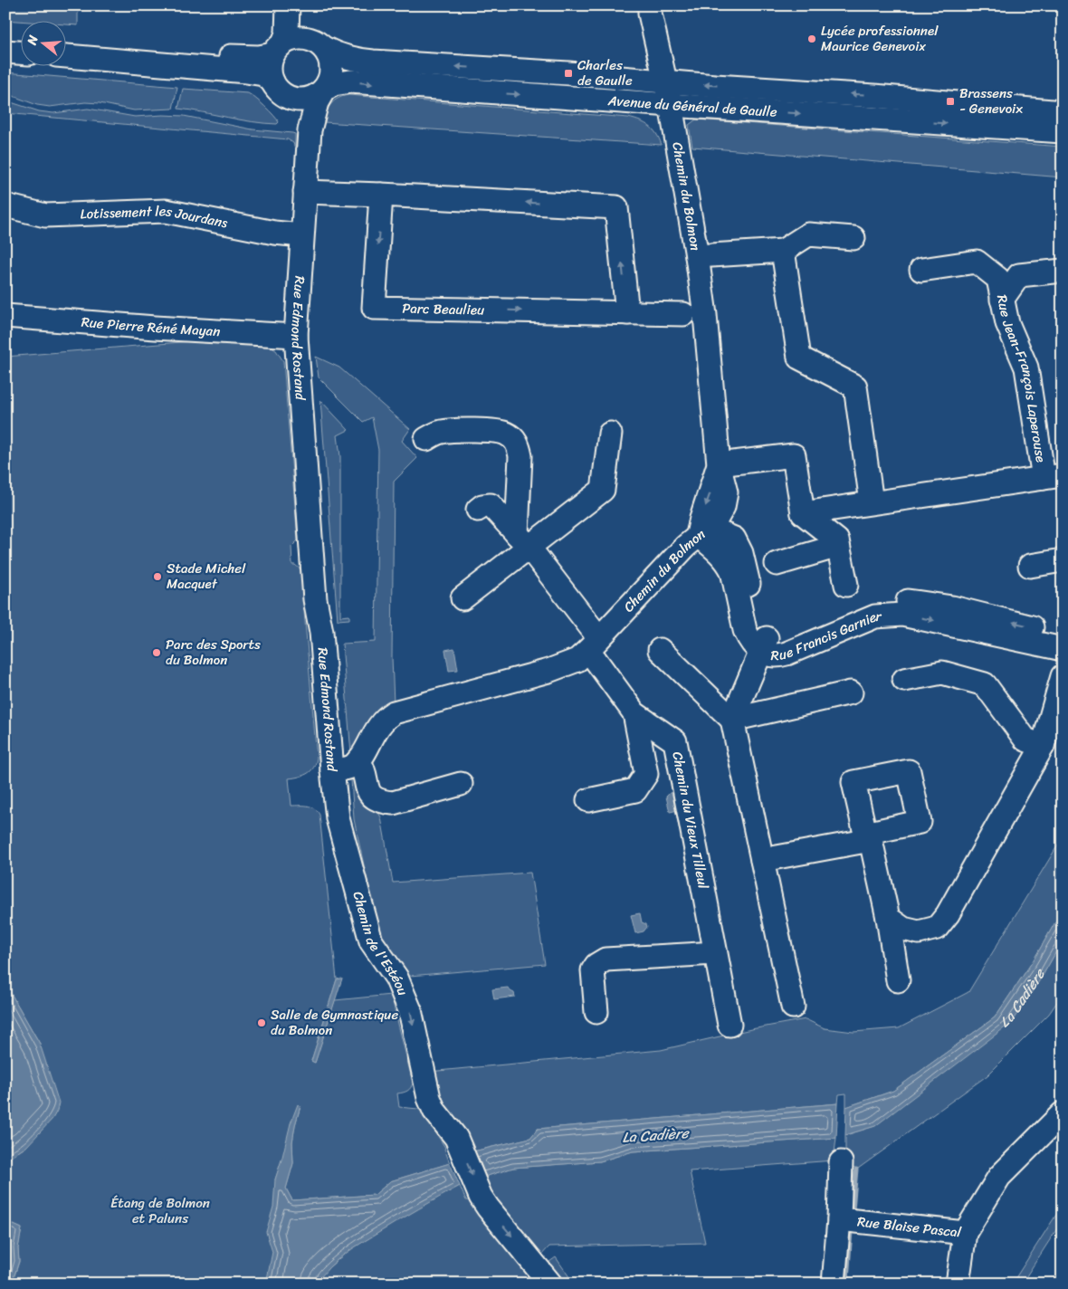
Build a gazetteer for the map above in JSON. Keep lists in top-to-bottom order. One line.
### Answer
{"streets":{"street":["Avenue du Général de Gaulle","Chemin du Bolmon","Lotissement les Jourdans","Parc Beaulieu","Rue Pierre Réné Mayan","Rue Edmond Rostand","Rue Jean-François Laperouse","Rue Francis Garnier","Chemin du Vieux Tilleul","Chemin de l'Estéou","Rue Blaise Pascal"]},"crossings":[["Avenue du Général de Gaulle","Chemin du Bolmon"],["Avenue du Général de Gaulle","Rue Edmond Rostand"],["Chemin du Bolmon","Rue Francis Garnier"],["Chemin du Bolmon","Chemin du Vieux Tilleul"],["Lotissement les Jourdans","Rue Edmond Rostand"],["Rue Pierre Réné Mayan","Rue Edmond Rostand"],["Rue Edmond Rostand","Chemin de l'Estéou"]],"one_way":["Chemin de l'Estéou"],"water":["La Cadière"],"parks":["Étang de Bolmon et Paluns"],"places":{"other":["Lycée professionnel Maurice Genevoix","Stade Michel Macquet","Parc des Sports du Bolmon","Salle de Gymnastique du Bolmon"],"transit":["Charles de Gaulle","Brassens - Genevoix"]},"north":"left"}
